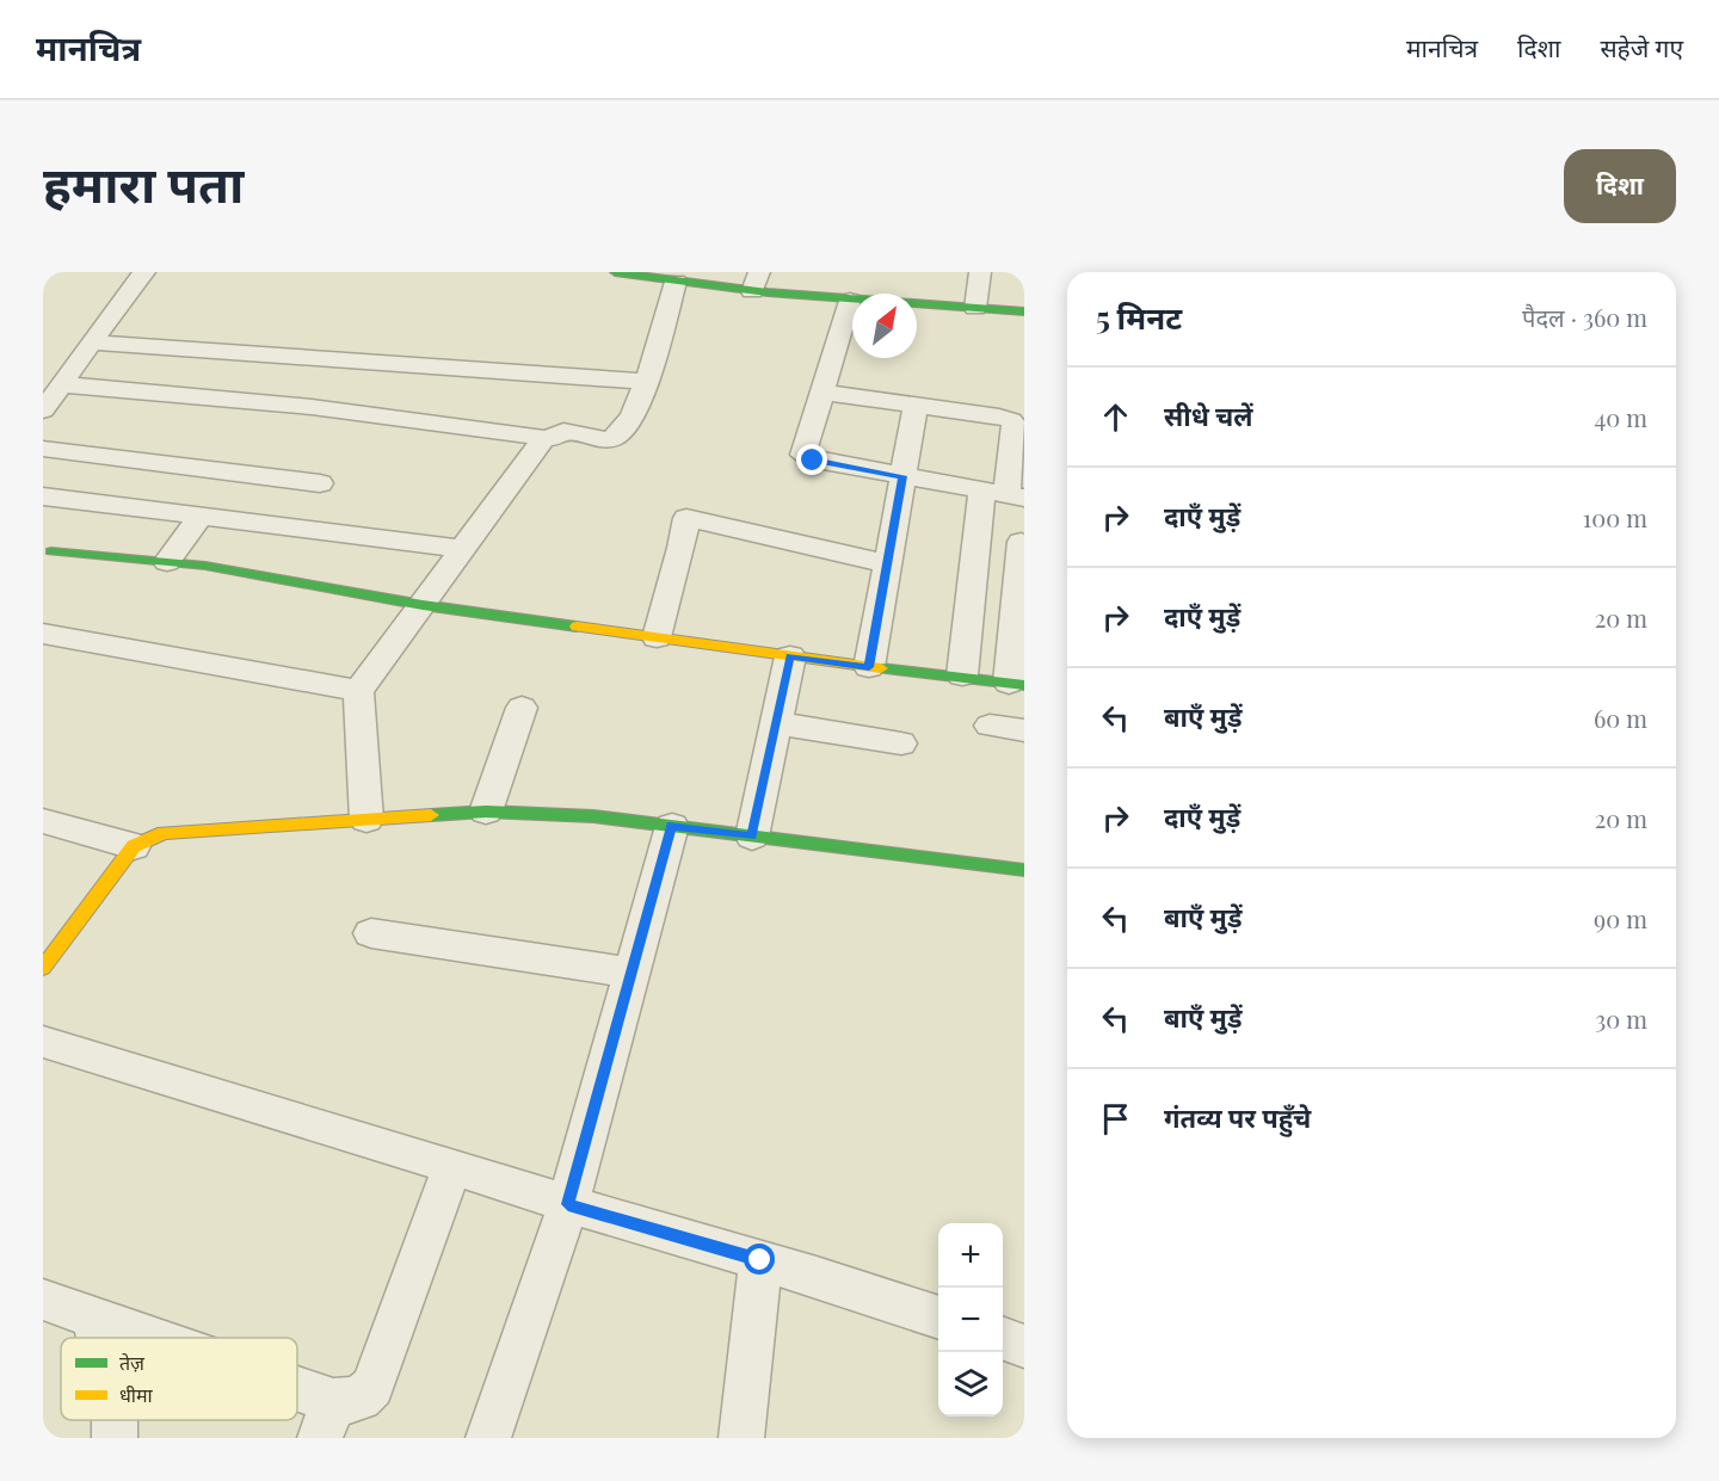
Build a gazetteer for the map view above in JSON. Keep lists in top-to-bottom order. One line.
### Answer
{"legend":["तेज़","धीमा"],"north":"top right","page":{"header":"मानचित्र","nav":["मानचित्र","दिशा","सहेजे गए"],"title":"हमारा पता","buttons":"दिशा","heading":["5 मिनट","पैदल · 360 m"],"list":[["सीधे चलें","40 m"],["दाएँ मुड़ें","100 m"],["दाएँ मुड़ें","20 m"],["बाएँ मुड़ें","60 m"],["दाएँ मुड़ें","20 m"],["बाएँ मुड़ें","90 m"],["बाएँ मुड़ें","30 m"],"गंतव्य पर पहुँचे"],"map_buttons":["+","−"]}}
